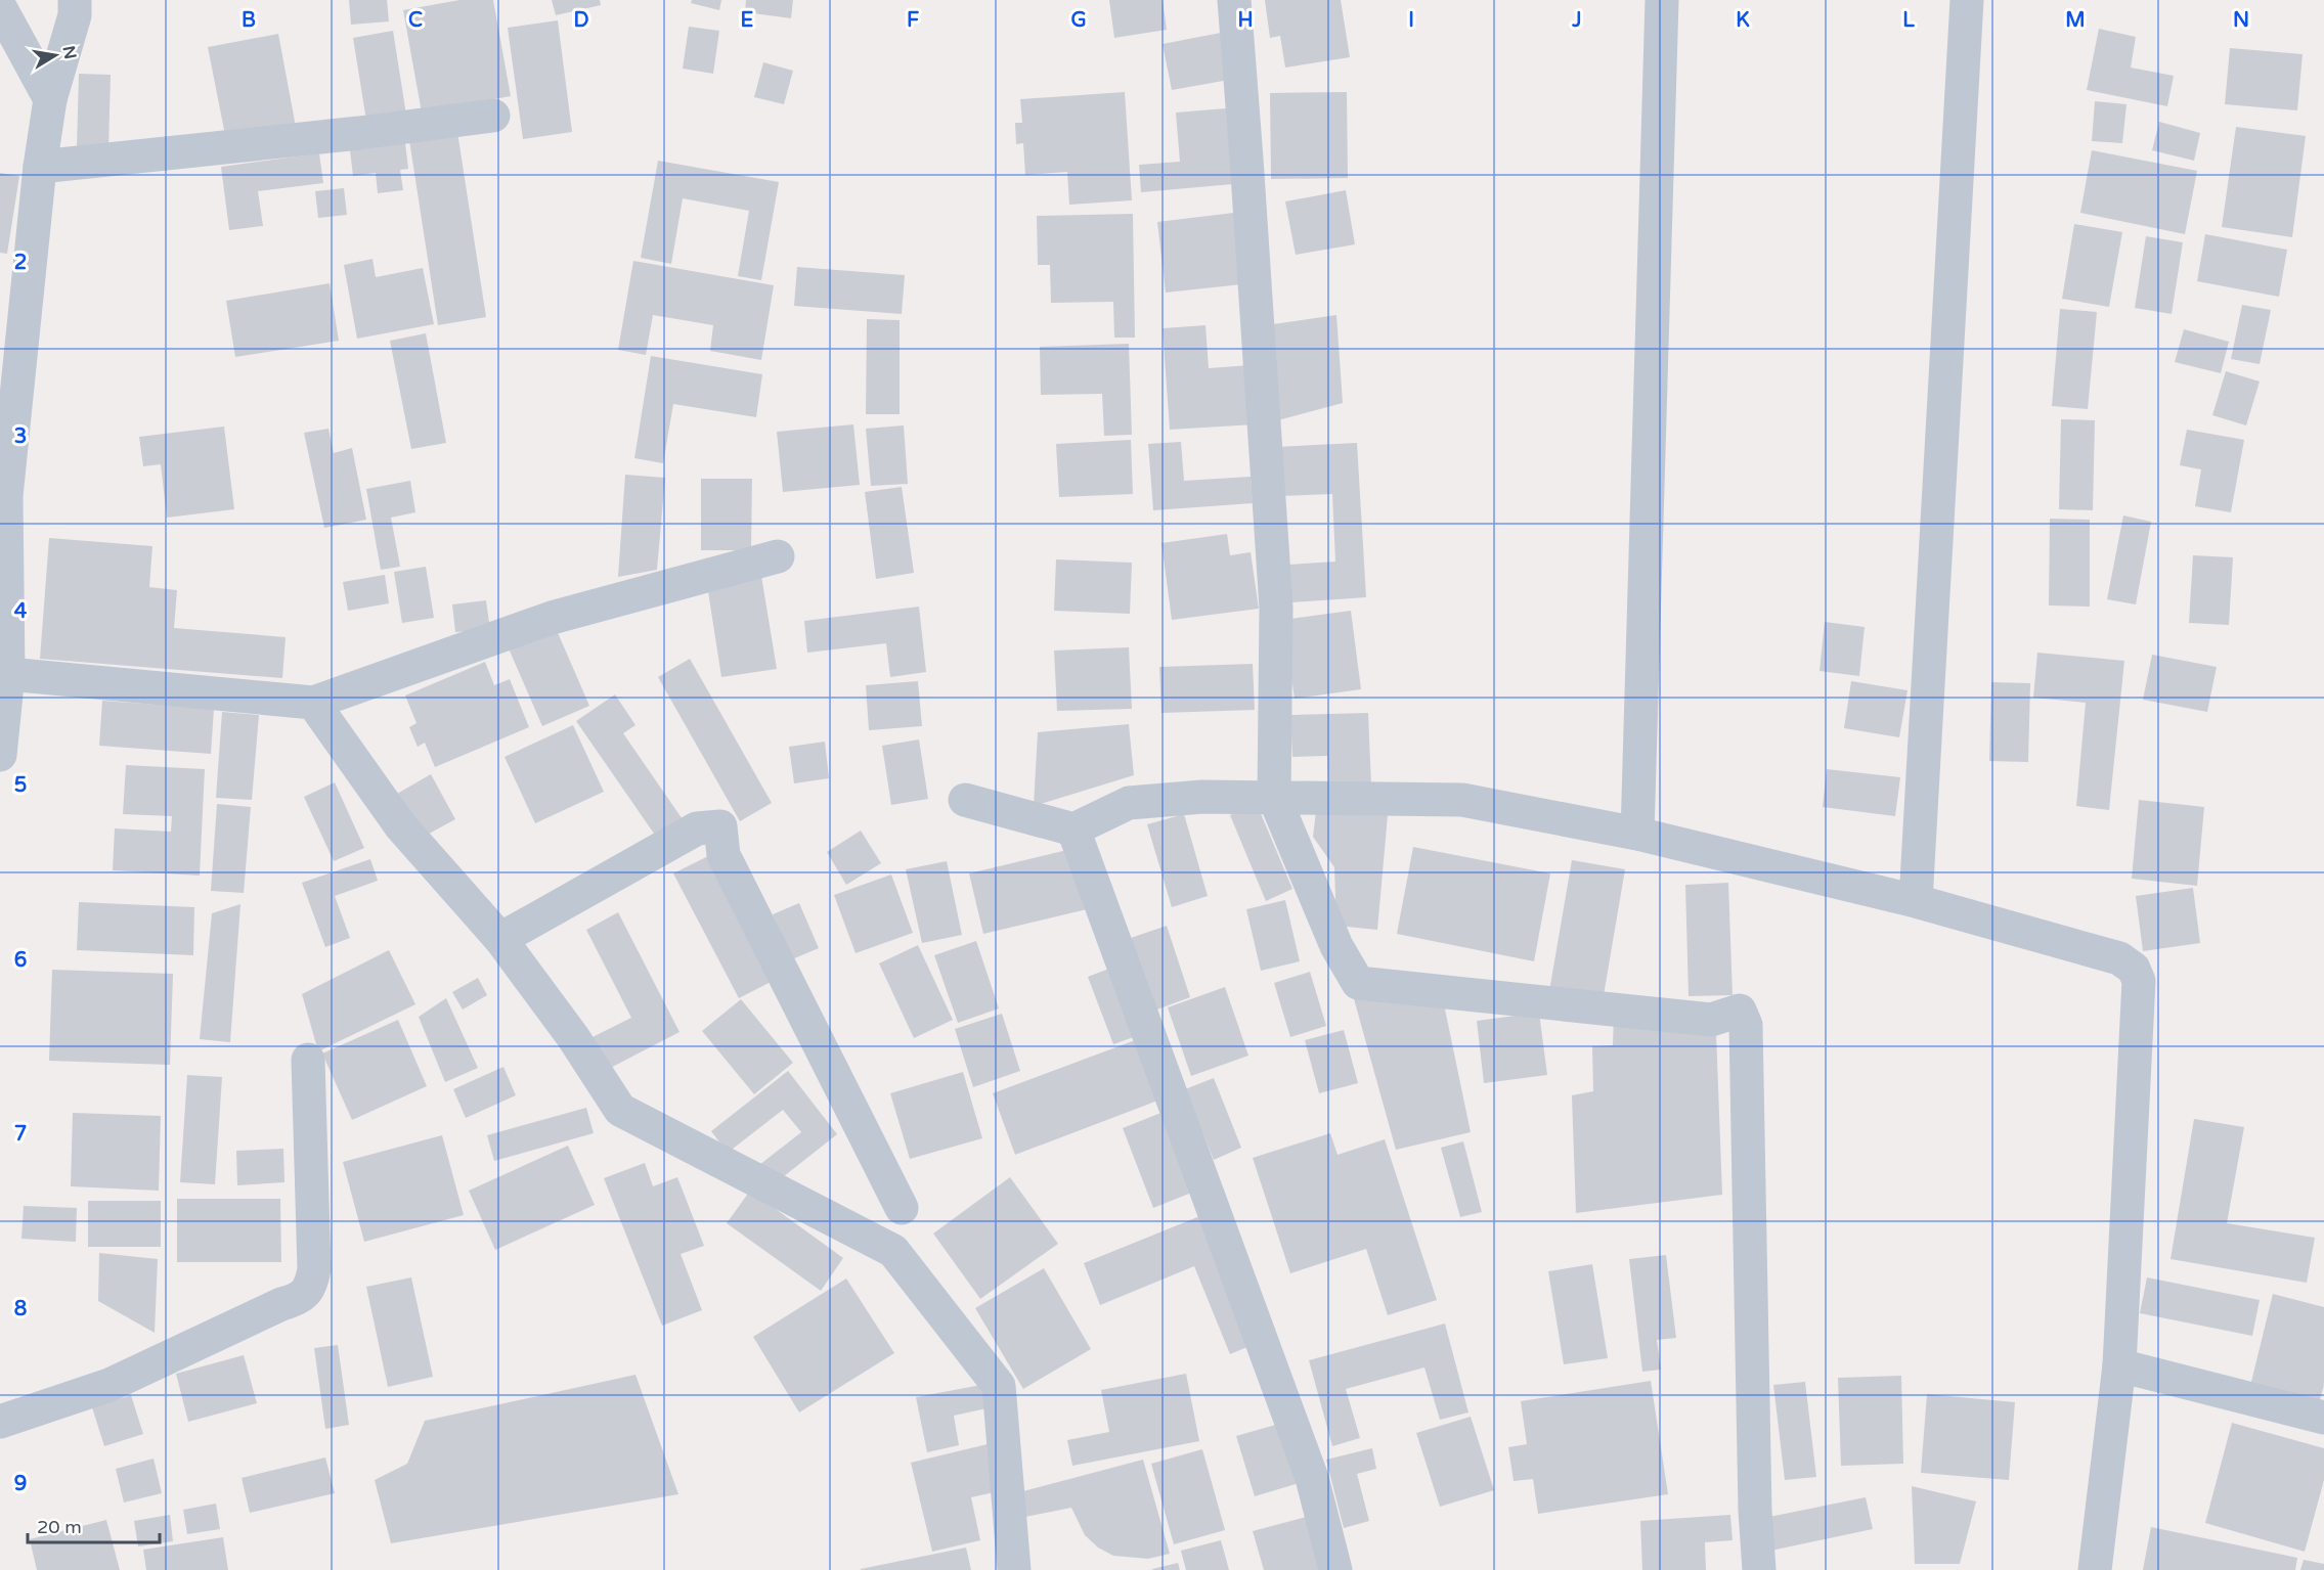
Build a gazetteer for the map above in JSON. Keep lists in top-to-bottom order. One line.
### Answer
{"scale_bar":"20 m","north":"right","grid":{"columns":["B","C","D","E","F","G","H","I","J","K","L","M","N"],"rows":["2","3","4","5","6","7","8","9"]}}
